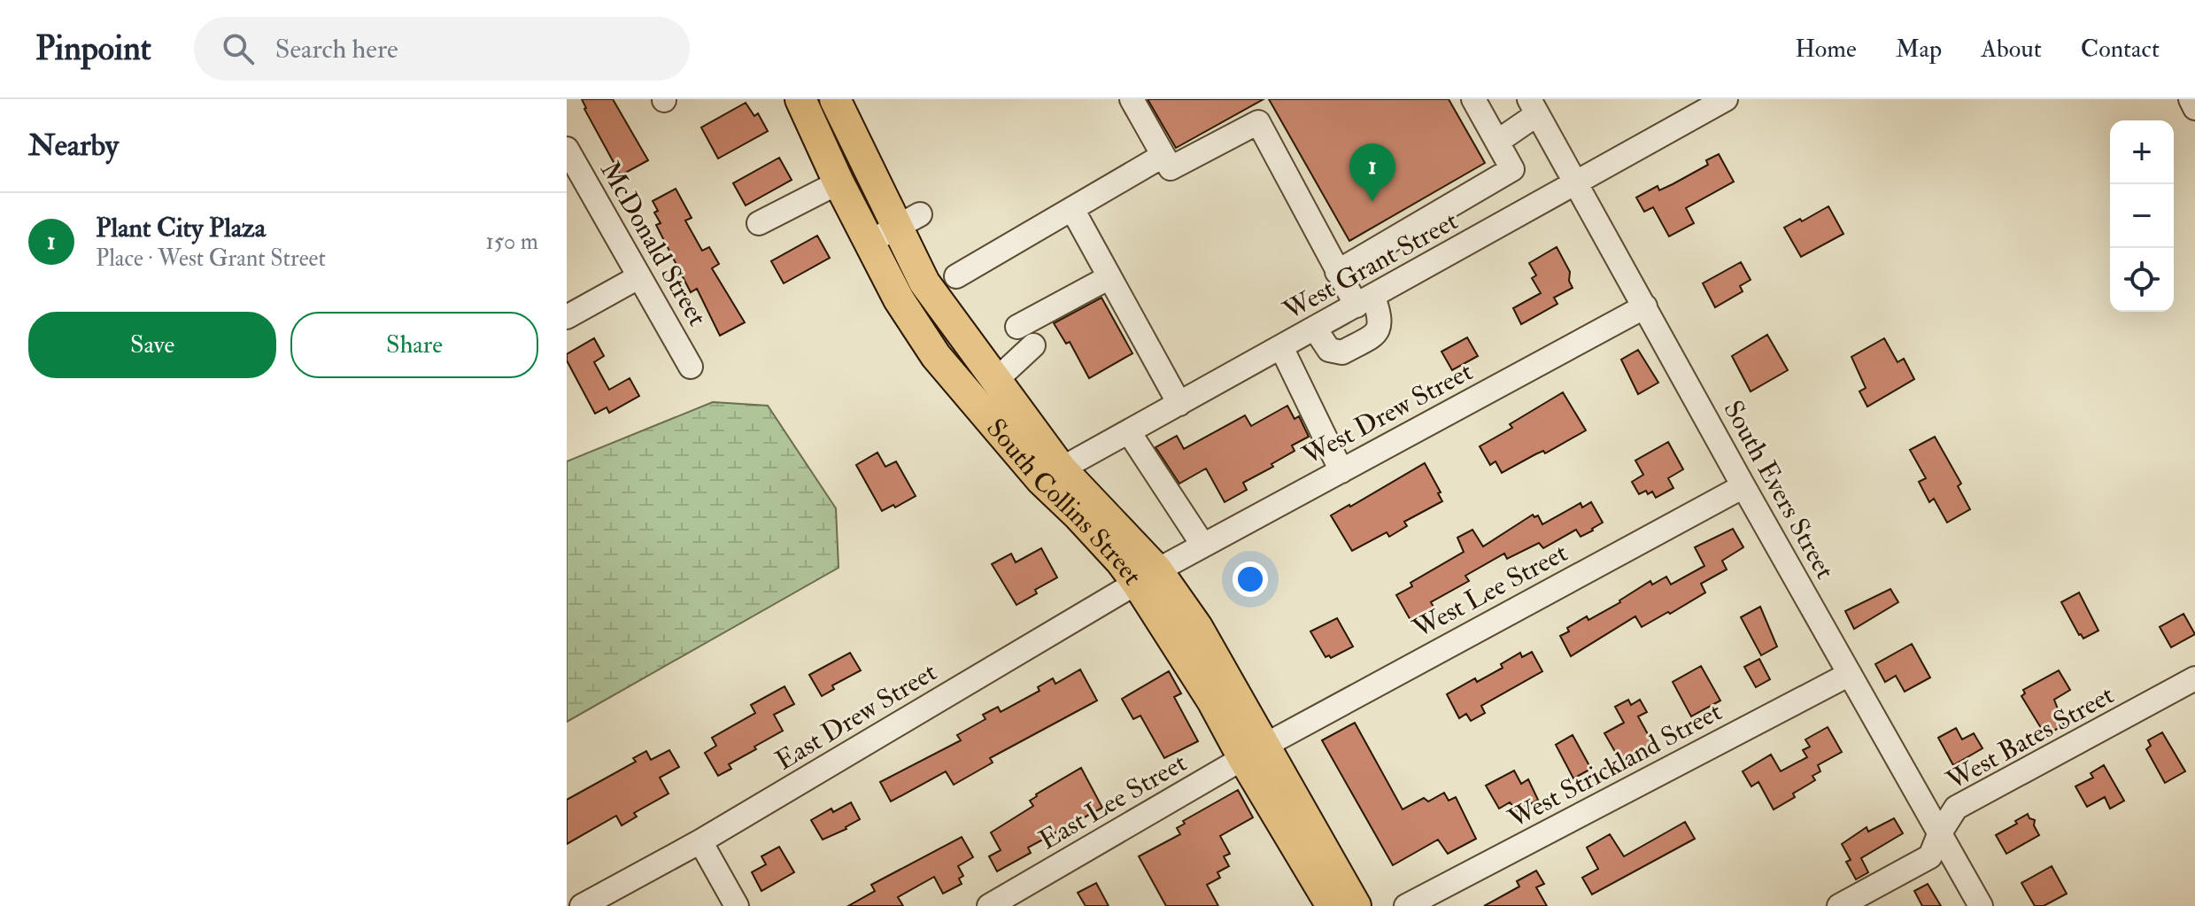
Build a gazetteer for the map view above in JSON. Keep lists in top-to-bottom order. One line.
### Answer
{"streets":{"main road":["South Collins Street"],"street":["McDonald Street","West Grant Street","West Drew Street","South Evers Street","West Lee Street","East Drew Street","West Bates Street","West Strickland Street","East Lee Street"]},"crossings":[["West Grant Street","South Evers Street"],["West Grant Street","South Collins Street"],["West Drew Street","South Evers Street"],["West Drew Street","South Collins Street"],["West Drew Street","East Drew Street"],["South Evers Street","West Lee Street"],["South Evers Street","West Bates Street"],["South Evers Street","West Strickland Street"],["South Collins Street","West Lee Street"],["South Collins Street","East Drew Street"],["South Collins Street","East Lee Street"],["West Lee Street","East Lee Street"]],"page":{"header":"Pinpoint","search":"Search here","nav":["Home","Map","About","Contact"],"heading":"Nearby","map_buttons":["+","−"],"pins":"1","list":[{"mark":"1","name":"Plant City Plaza","note":"Place · West Grant Street","value":"150 m"}],"buttons":["Save","Share"]}}
